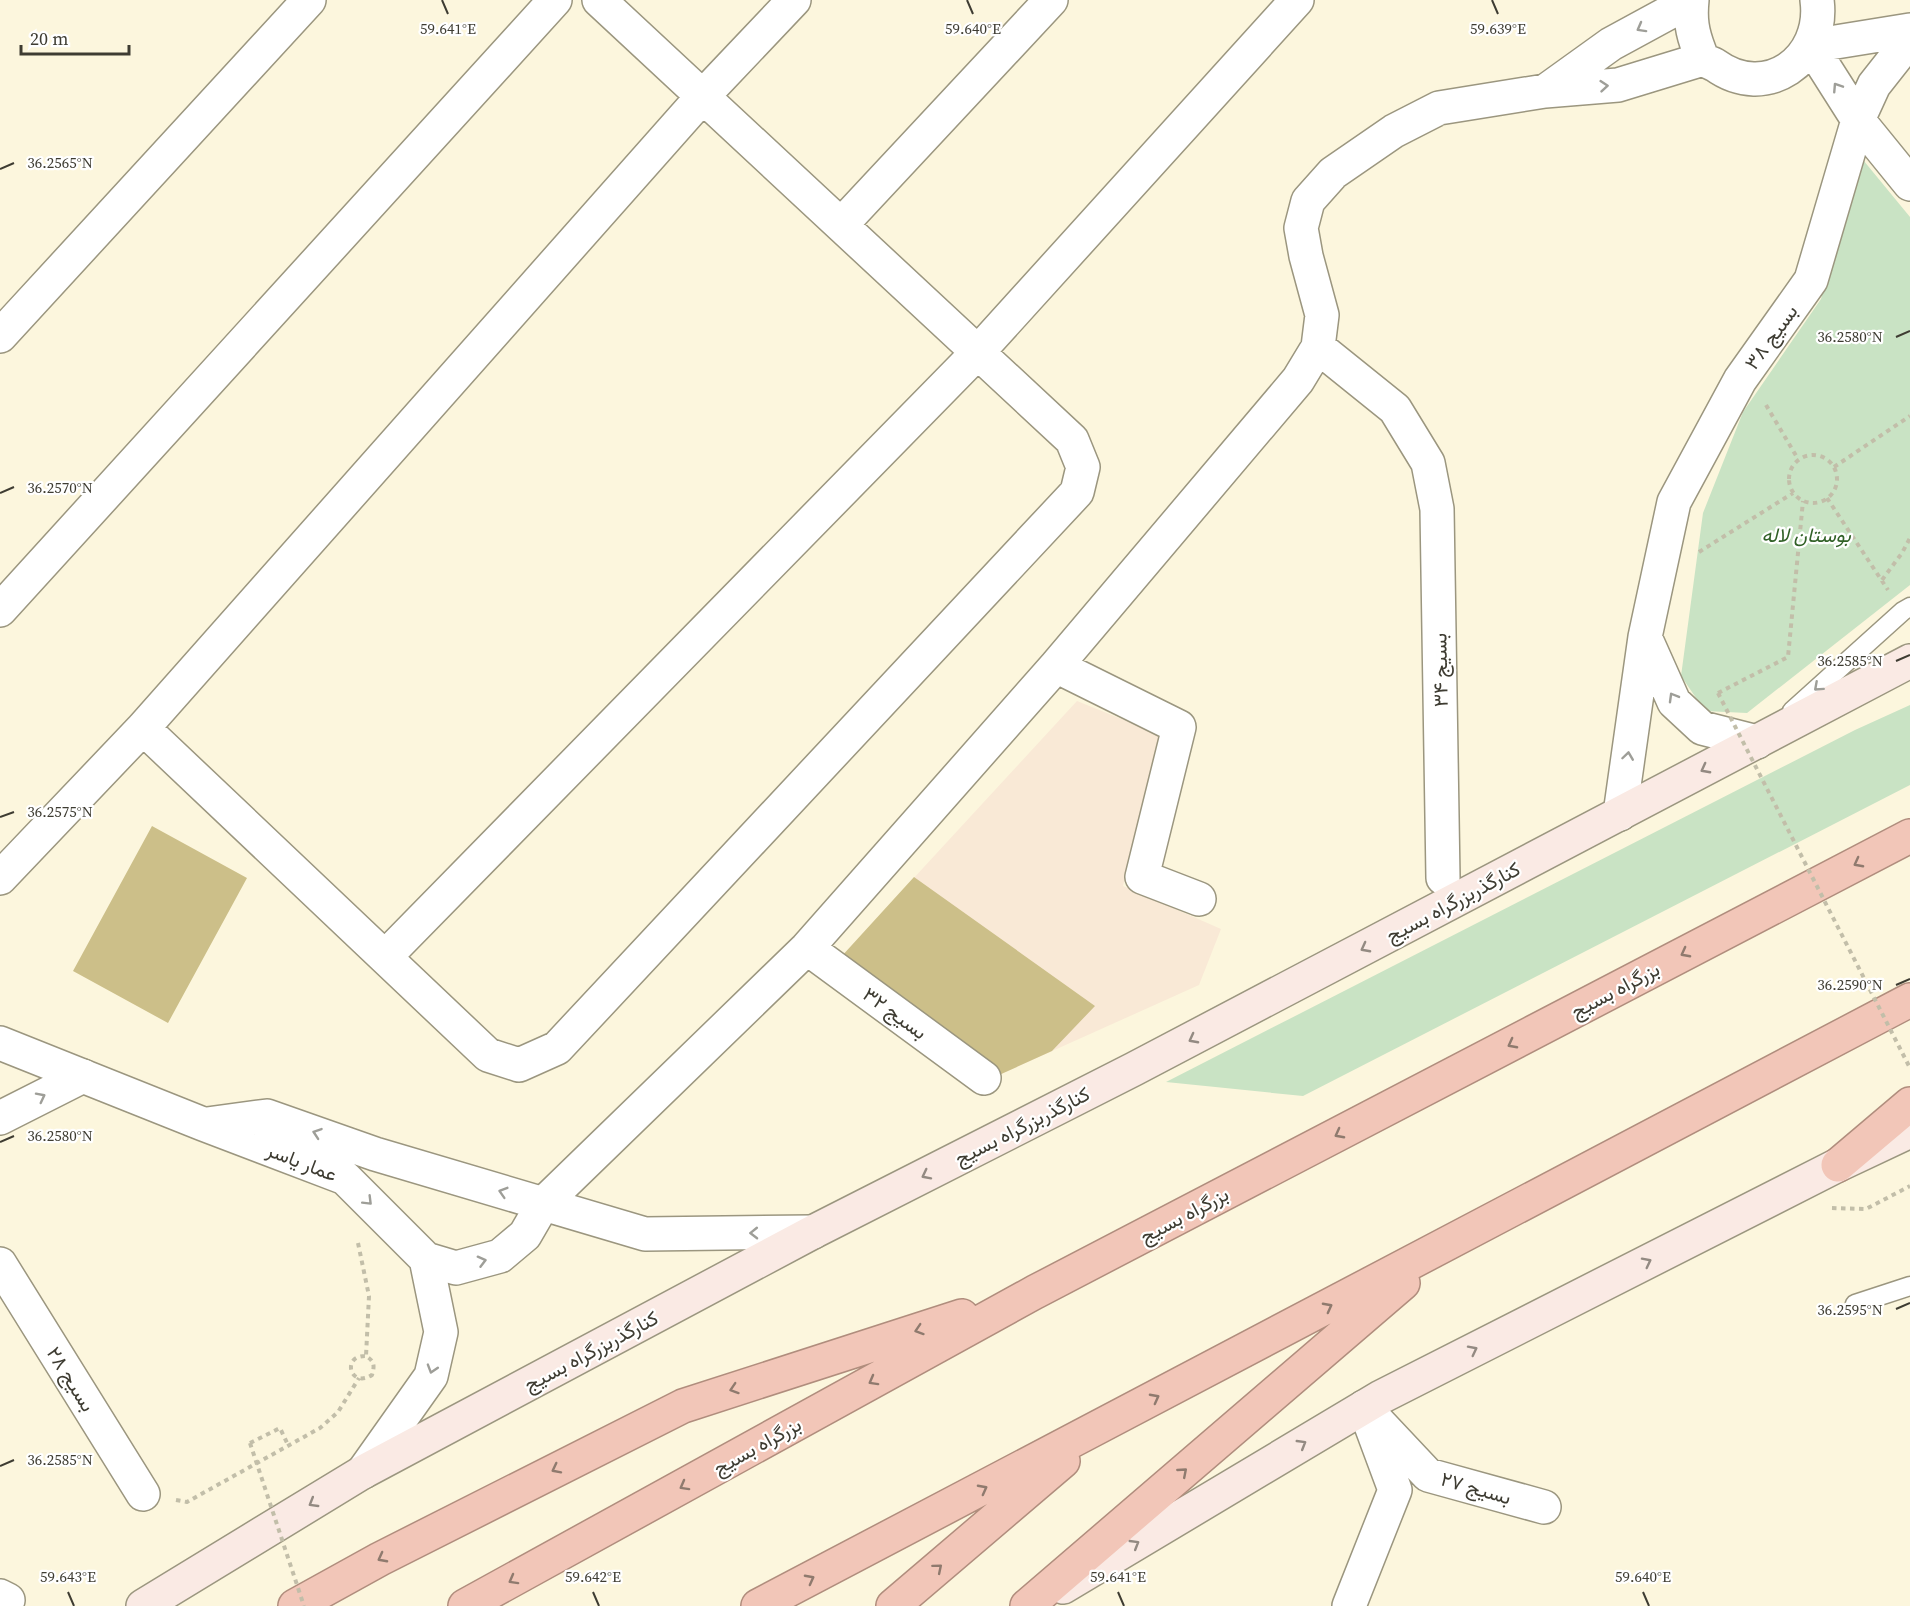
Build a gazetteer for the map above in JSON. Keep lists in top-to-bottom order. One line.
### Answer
{"streets":{"highway":["بزرگراه بسیج"],"main road":["کنارگذربزرگراه بسیج"],"street":["بسیج ۳۸","بسیج ۳۴","بسیج ۳۲","عمار یاسر","بسیج ۲۸","بسیج ۲۷"]},"crossings":[["بسیج ۳۸","کنارگذربزرگراه بسیج"]],"one_way":["کنارگذربزرگراه بسیج"],"parks":["بوستان لاله"],"scale_bar":"20 m","coordinates":["59.641°E","59.640°E","59.639°E","36.2565°N","36.2580°N","36.2570°N","36.2585°N","36.2575°N","36.2590°N","36.2595°N","59.643°E","59.642°E"]}
